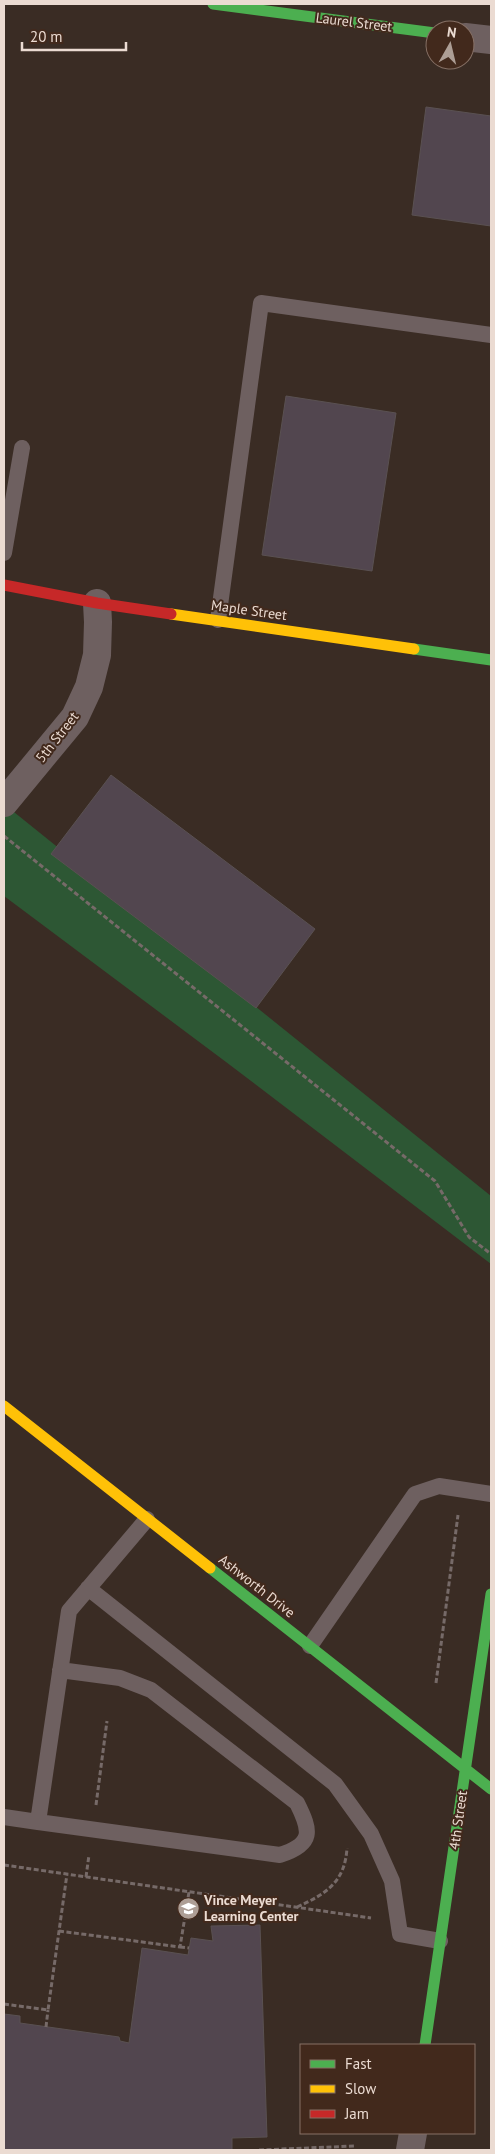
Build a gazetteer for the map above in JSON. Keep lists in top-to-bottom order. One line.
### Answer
{"streets":{"street":["Laurel Street","Maple Street","5th Street","Ashworth Drive","4th Street"]},"crossings":[["Maple Street","5th Street"],["Ashworth Drive","4th Street"]],"places":{"school or university":["Vince Meyer Learning Center"]},"legend":["Fast","Slow","Jam"],"scale_bar":"20 m","north":"top"}
